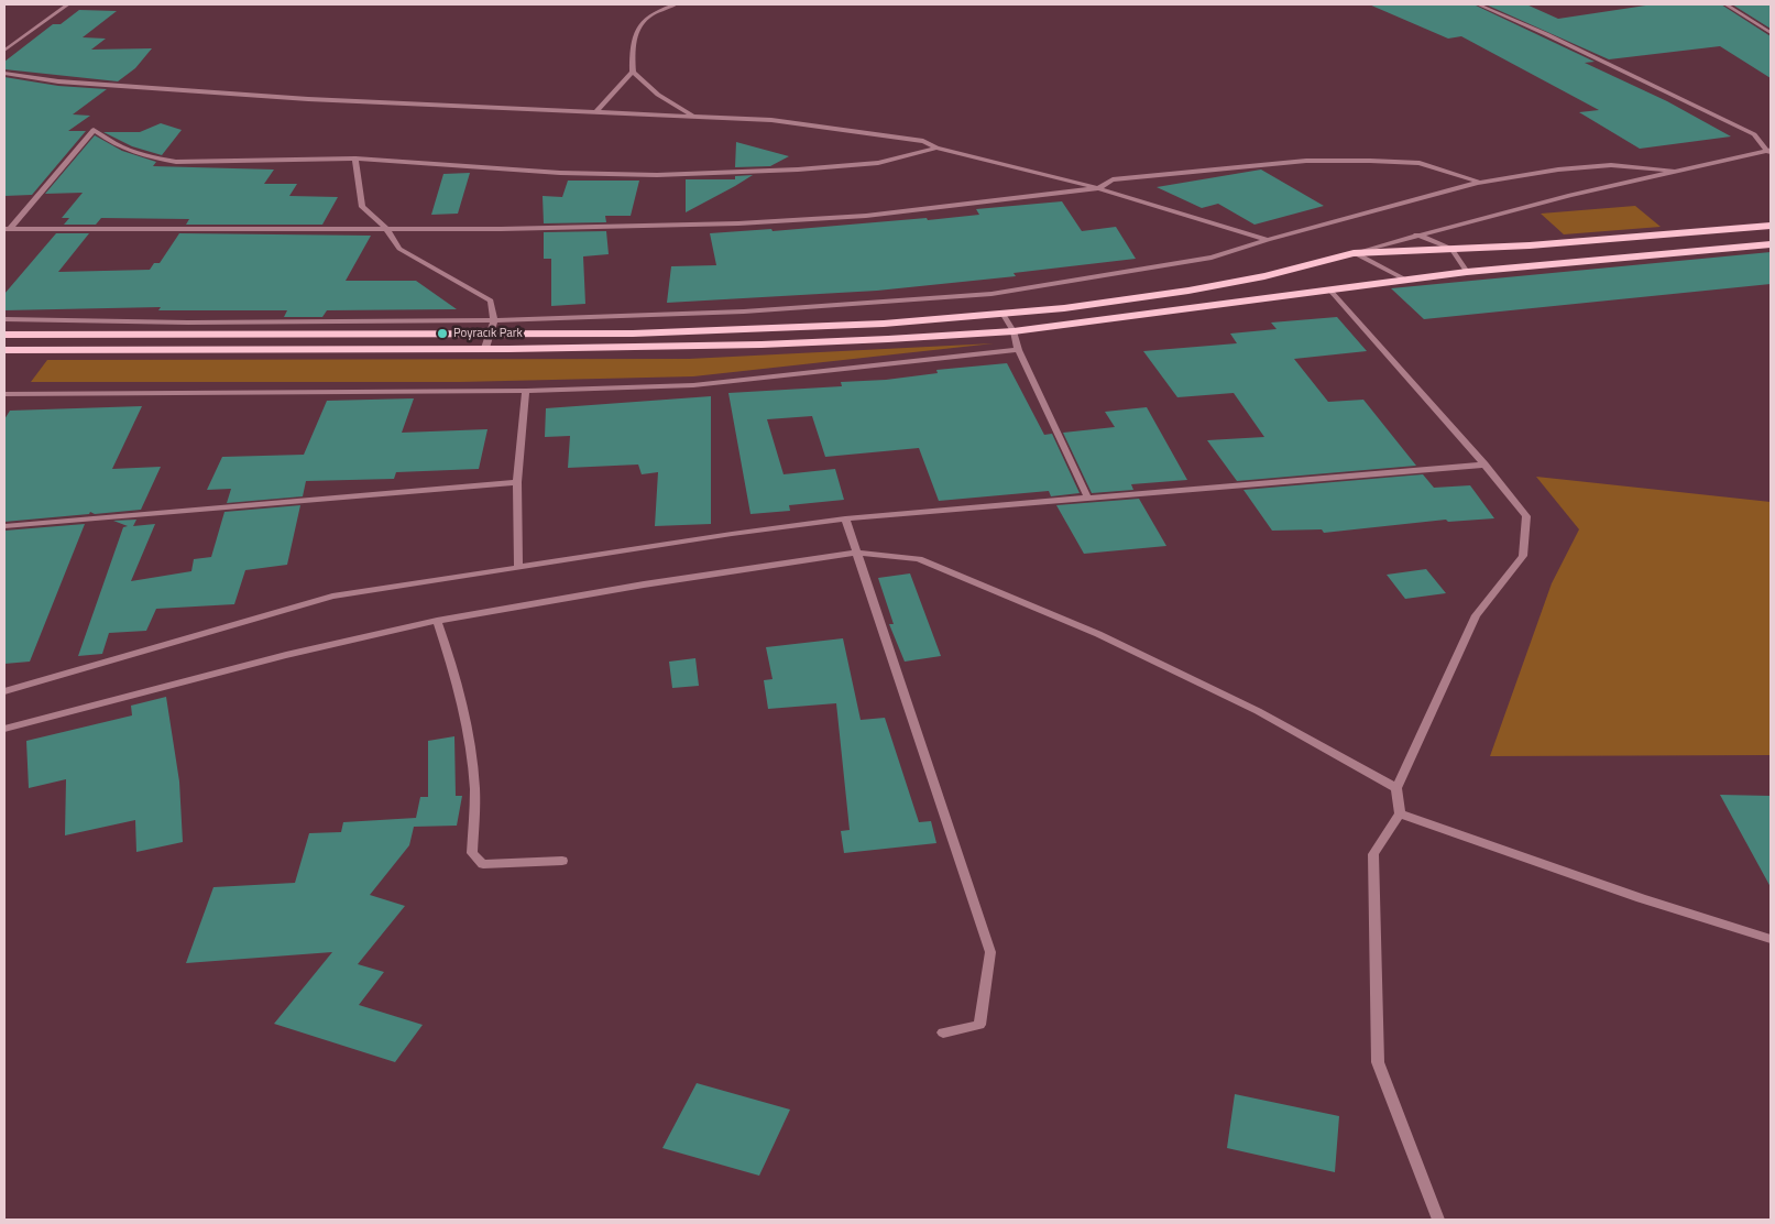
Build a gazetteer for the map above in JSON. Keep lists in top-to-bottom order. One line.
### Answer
{"places":["Poyracık Park"]}
